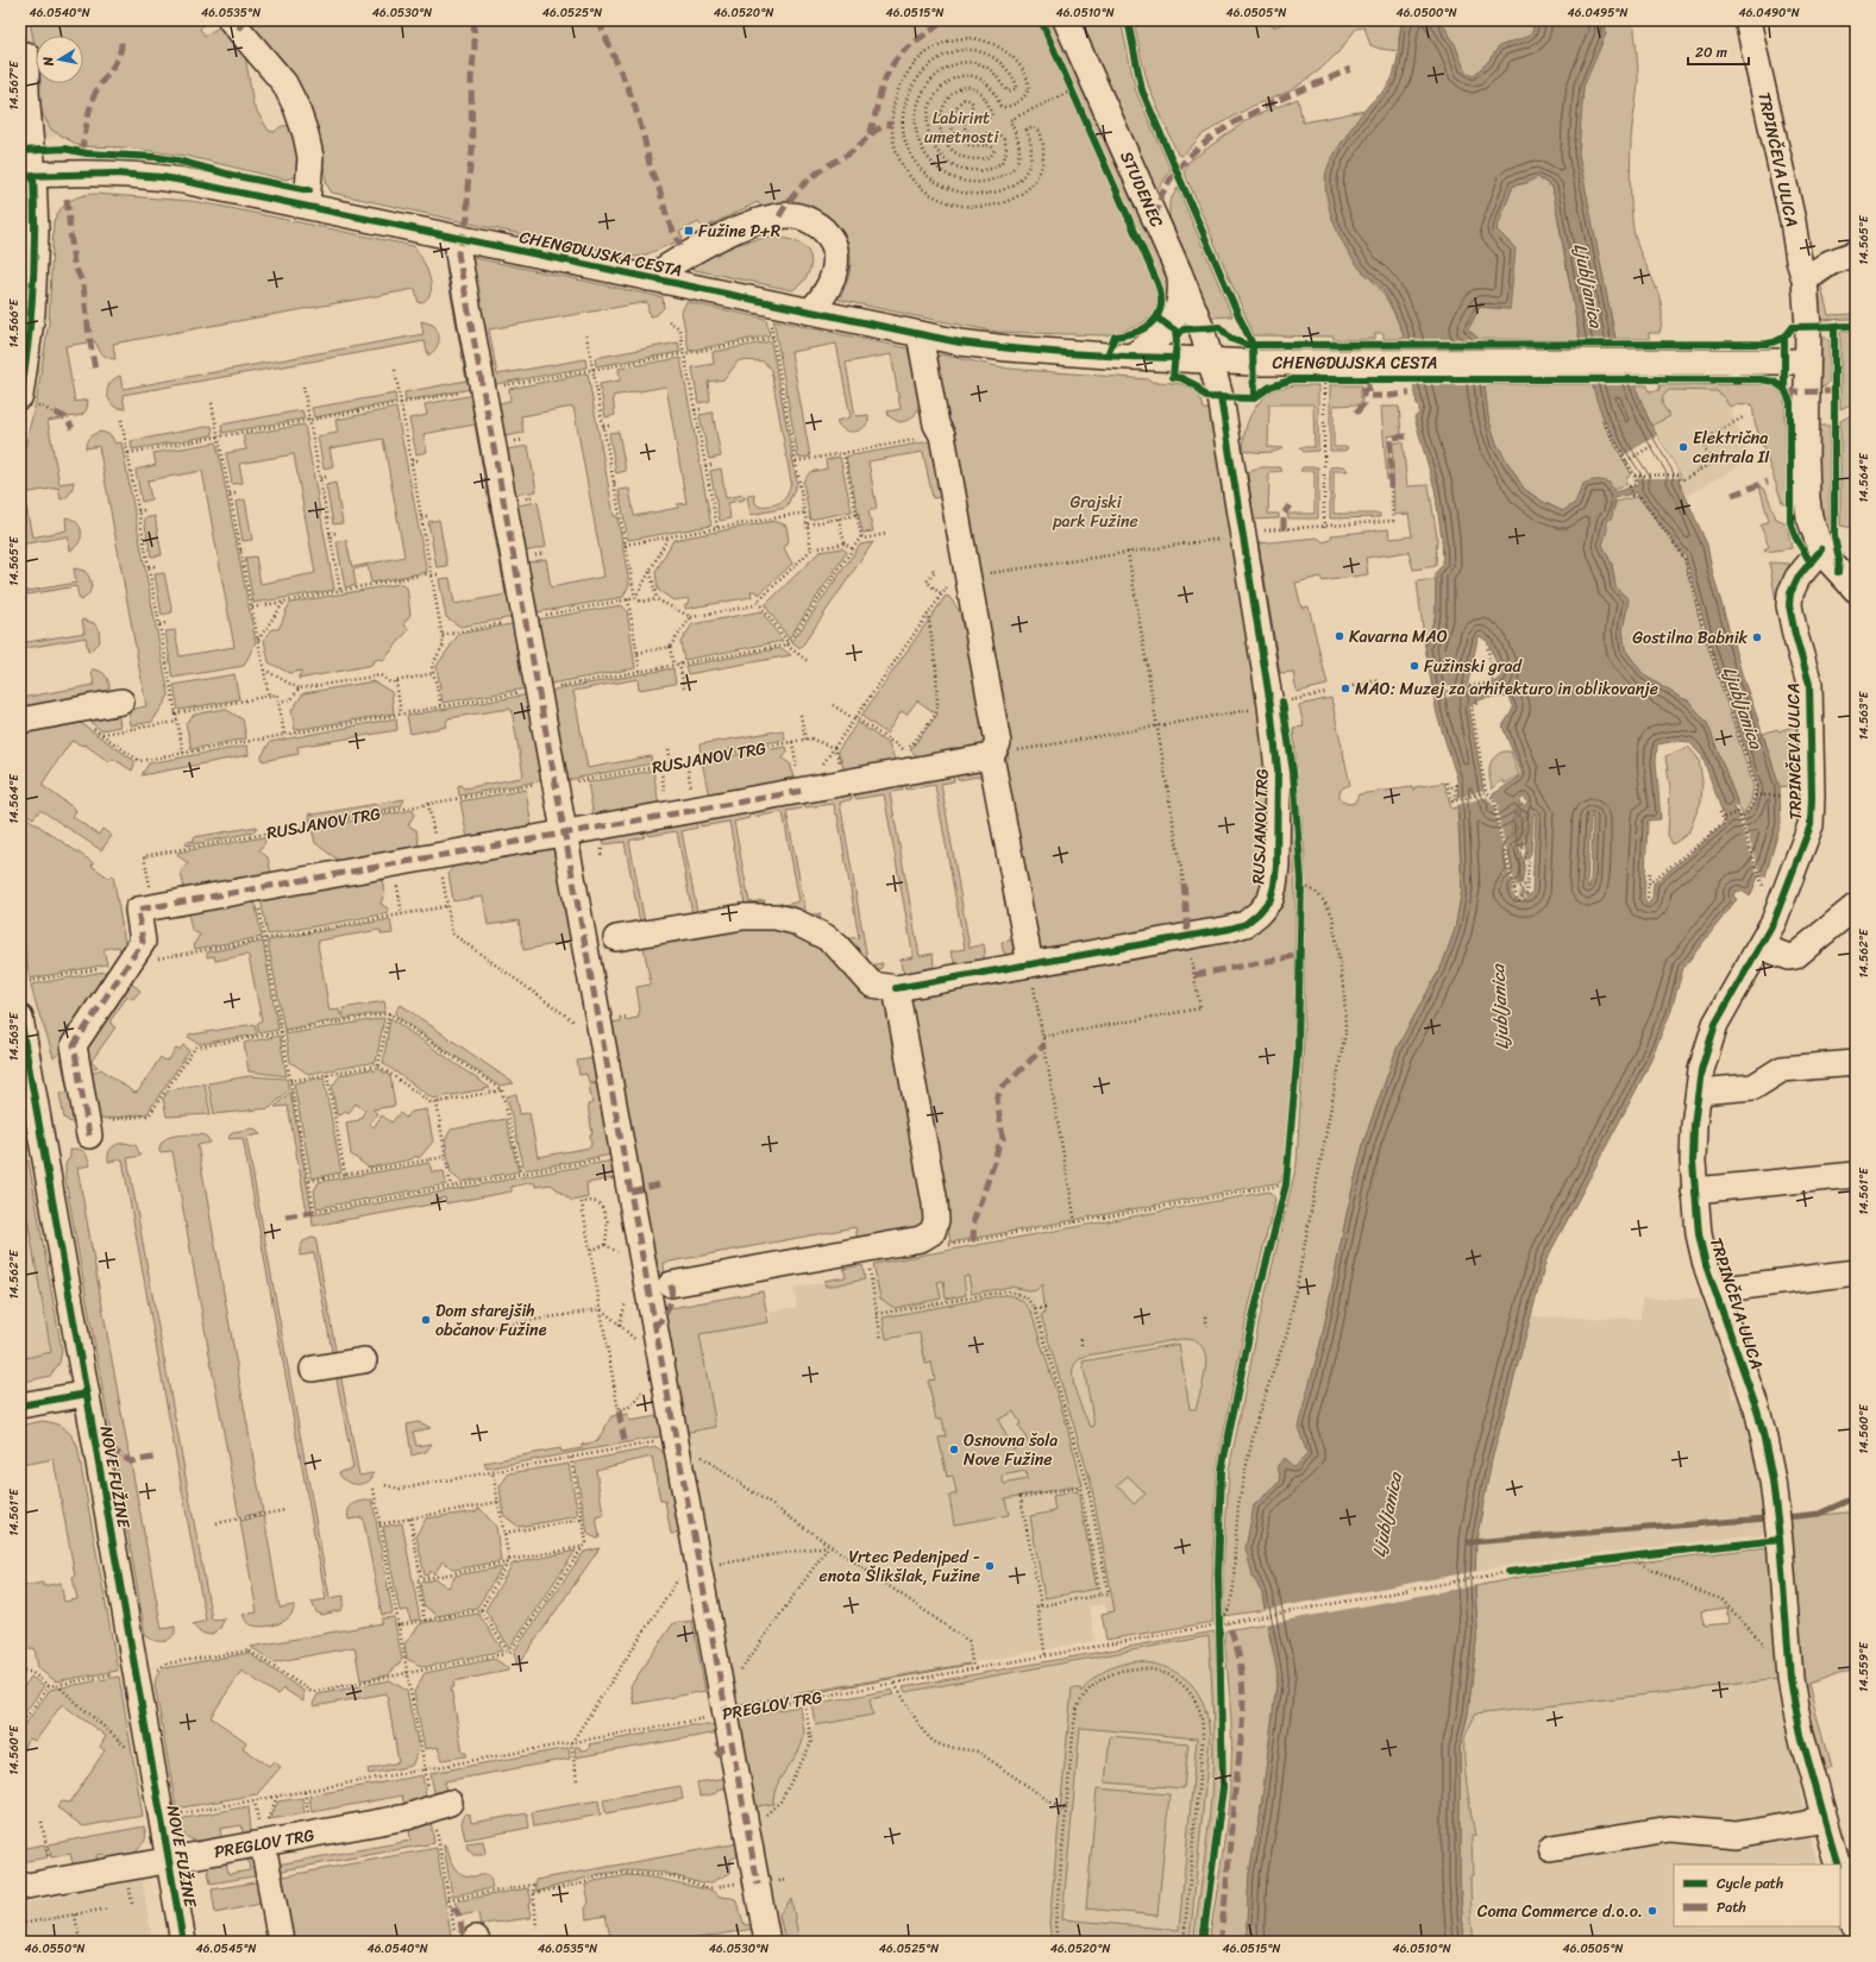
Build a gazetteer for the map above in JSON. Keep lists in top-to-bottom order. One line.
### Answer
{"streets":{"street":["TRPINČEVA ULICA","STUDENEC","CHENGDUJSKA CESTA","RUSJANOV TRG","NOVE FUŽINE","PREGLOV TRG"]},"crossings":[["TRPINČEVA ULICA","CHENGDUJSKA CESTA"],["STUDENEC","CHENGDUJSKA CESTA"],["STUDENEC","RUSJANOV TRG"],["CHENGDUJSKA CESTA","RUSJANOV TRG"],["NOVE FUŽINE","PREGLOV TRG"]],"water":["Ljubljanica"],"parks":["Labirint umetnosti","Grajski park Fužine"],"places":{"transit":["Fužine P+R"],"other":["Električna centrala II","Kavarna MAO","Gostilna Babnik","Fužinski grad","MAO: Muzej za arhitekturo in oblikovanje","Dom starejših občanov Fužine","Osnovna šola Nove Fužine","Vrtec Pedenjped - enota Šlikšlak, Fužine","Coma Commerce d.o.o."]},"legend":["Cycle path","Path"],"scale_bar":"20 m","north":"left","coordinates":["46.0540°N","46.0535°N","46.0530°N","46.0525°N","46.0520°N","46.0515°N","46.0510°N","46.0505°N","46.0500°N","46.0495°N","46.0490°N","14.567°E","14.565°E","14.566°E","14.564°E","14.563°E","14.562°E","14.561°E","14.560°E","14.559°E","46.0550°N","46.0545°N"]}
